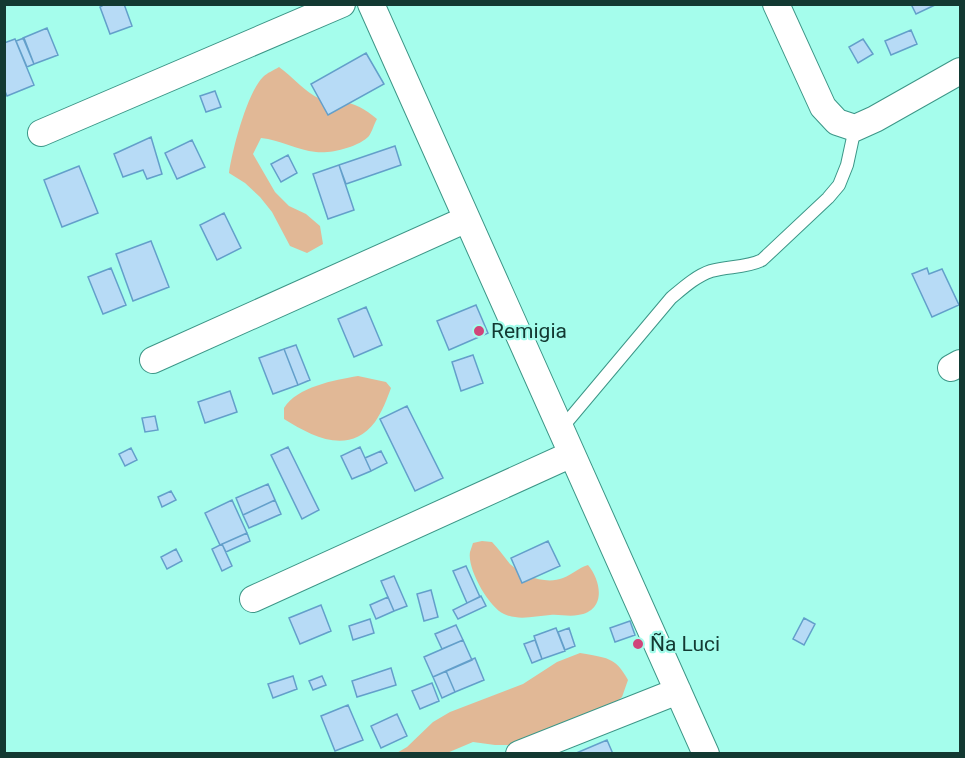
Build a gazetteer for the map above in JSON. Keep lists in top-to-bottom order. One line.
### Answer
{"places":["Remigia","Ña Luci"]}
